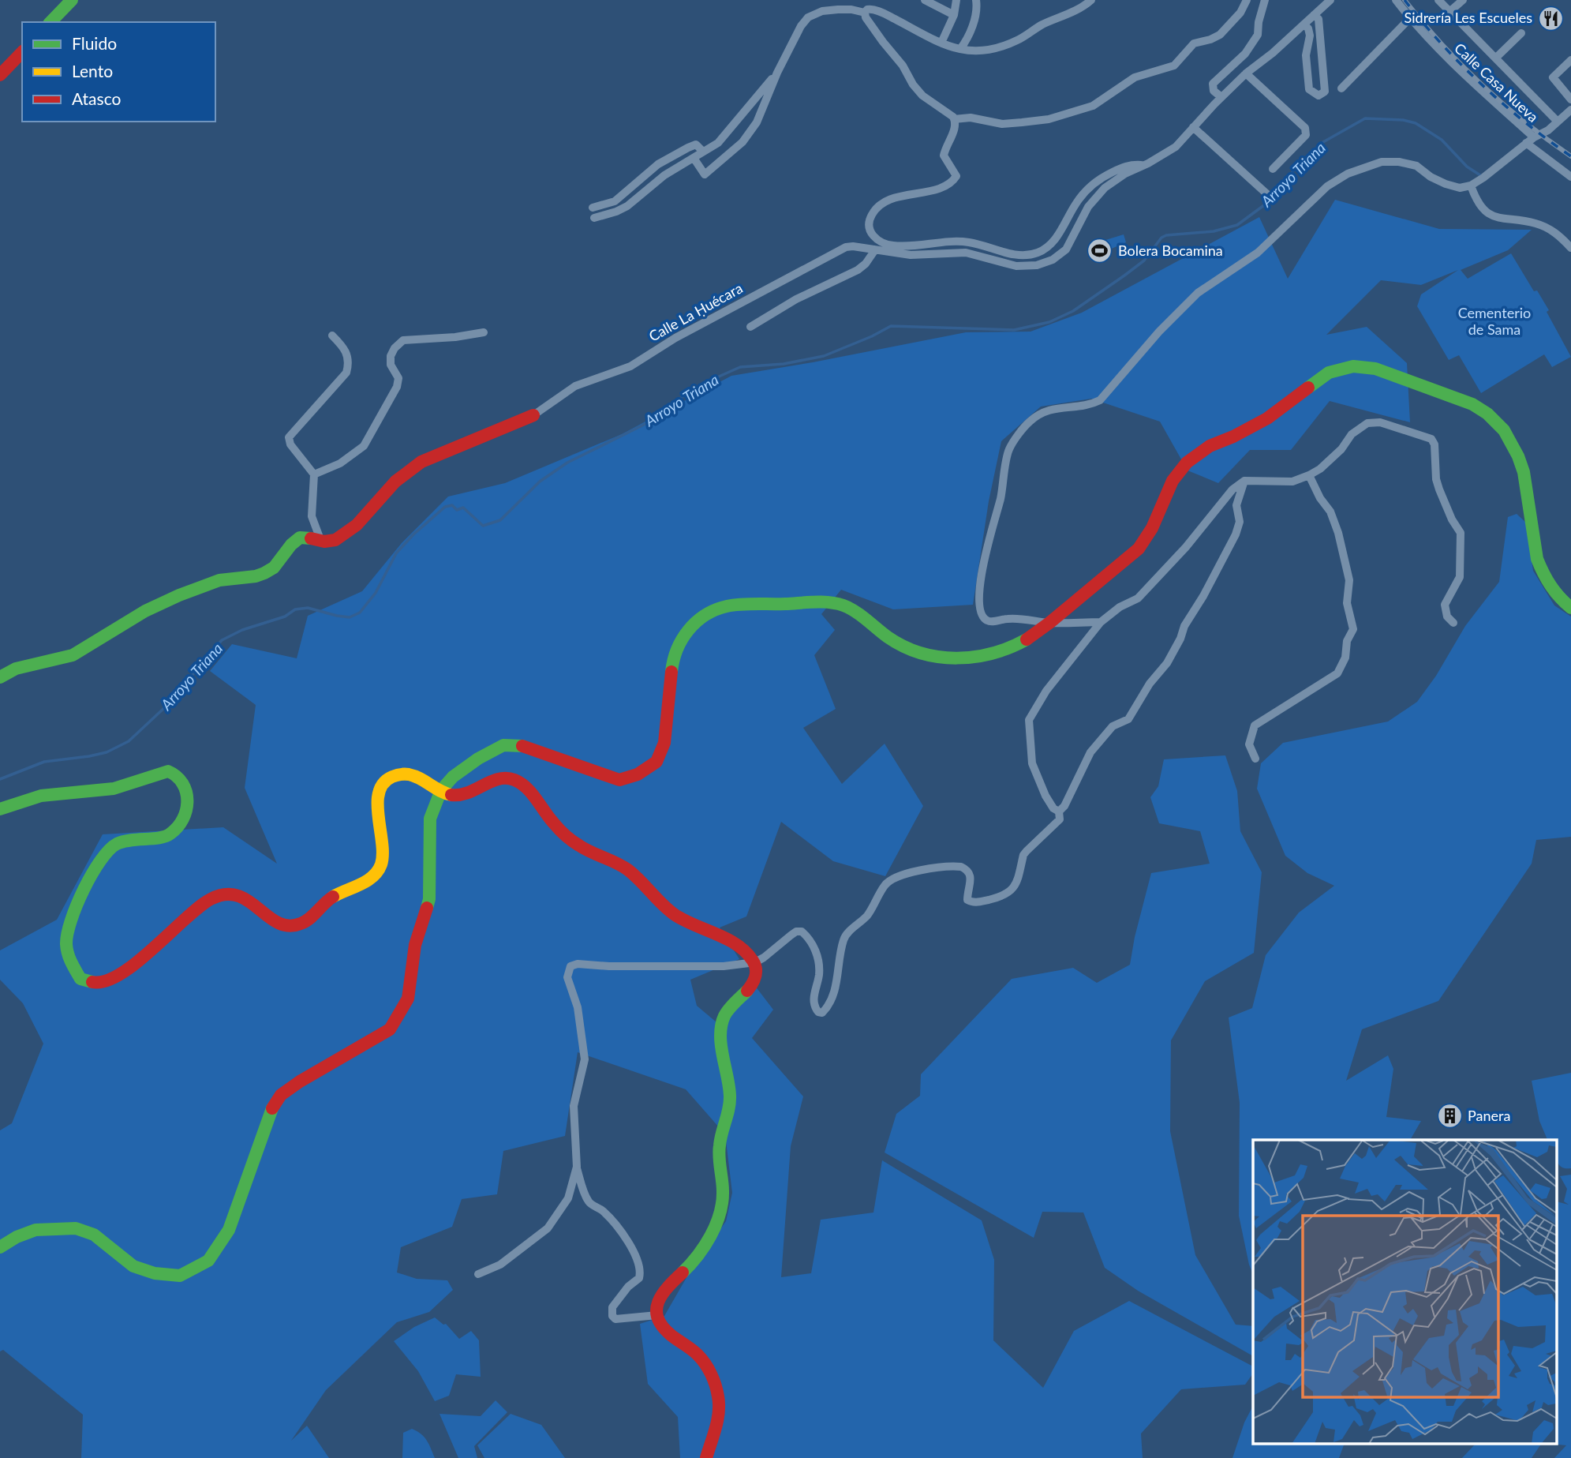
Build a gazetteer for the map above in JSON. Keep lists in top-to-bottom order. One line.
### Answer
{"streets":{"street":["Calle Casa Nueva","Calle La Ḥuécara"]},"water":["Arroyo Triana"],"parks":["Cementerio de Sama"],"places":{"restaurant":["Sidrería Les Escueles"],"sports":["Bolera Bocamina"],"building":["Panera"]},"legend":["Fluido","Lento","Atasco"]}
